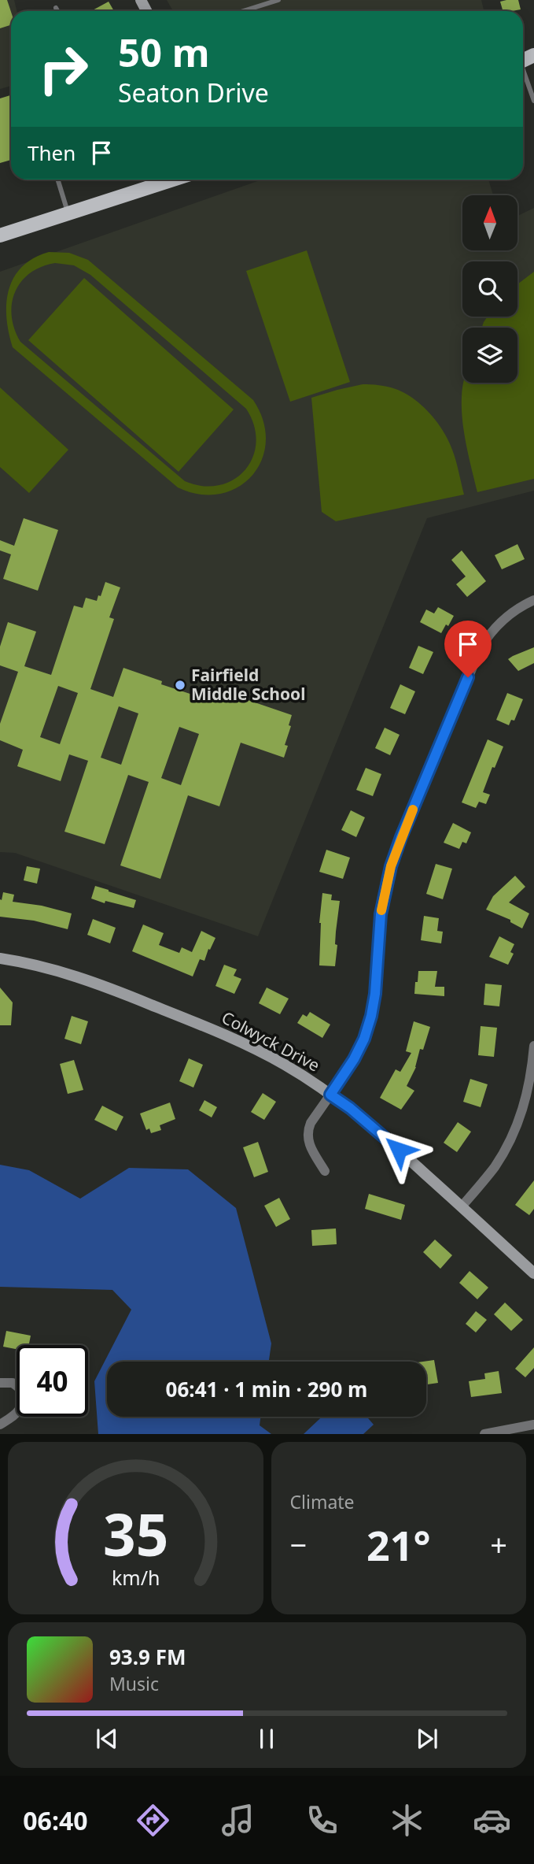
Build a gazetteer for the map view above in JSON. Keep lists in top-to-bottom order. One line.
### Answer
{"streets":{"street":["Colwyck Drive"]},"places":["Fairfield Middle School"],"north":"top","page":{"turn":["50 m","Seaton Drive"],"then":"Then","limit":"40","trip":"06:41 · 1 min · 290 m","tile":"Climate","heat":["−","21°","+"],"song":["93.9 FM","Music"],"tabs":"06:40","gauge":["35","km/h"]}}
